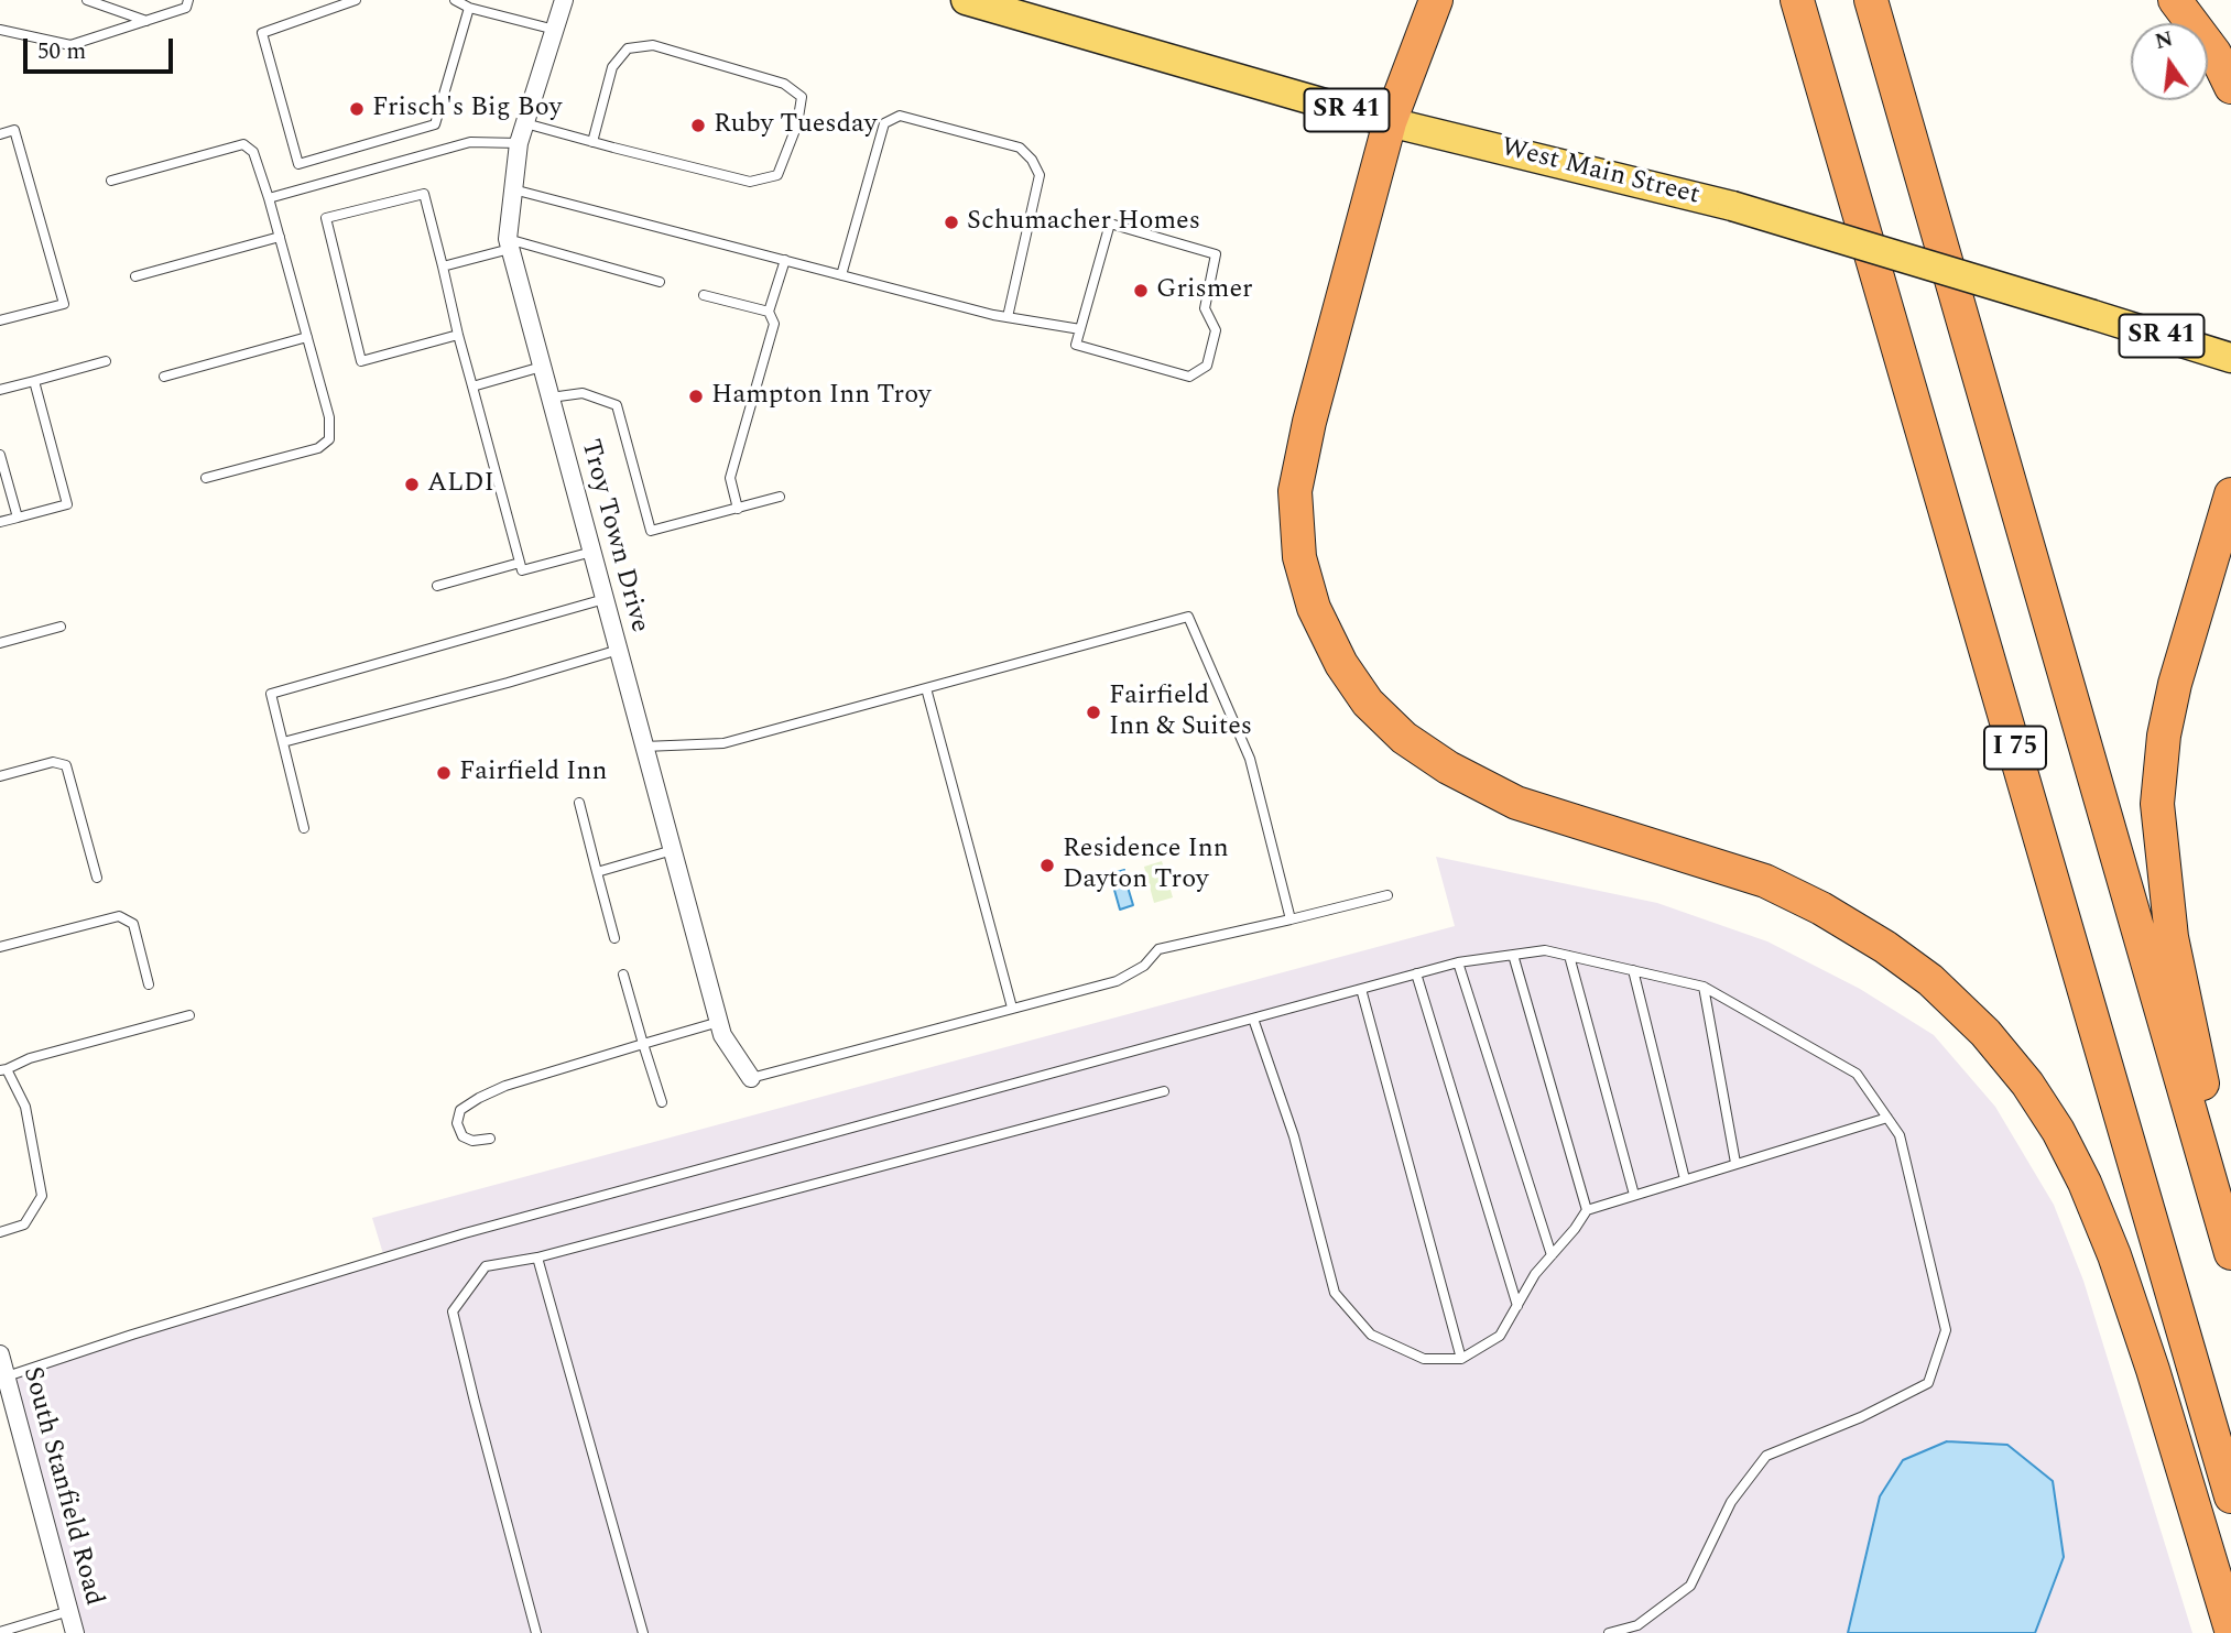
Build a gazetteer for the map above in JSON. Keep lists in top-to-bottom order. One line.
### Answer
{"streets":{"highway":["I 75"],"main road":["SR 41","West Main Street"],"street":["Troy Town Drive","South Stanfield Road"]},"places":["Frisch's Big Boy","Ruby Tuesday","Schumacher Homes","Grismer","Hampton Inn Troy","ALDI","Fairfield Inn & Suites","Fairfield Inn","Residence Inn Dayton Troy"],"scale_bar":"50 m","north":"top"}
